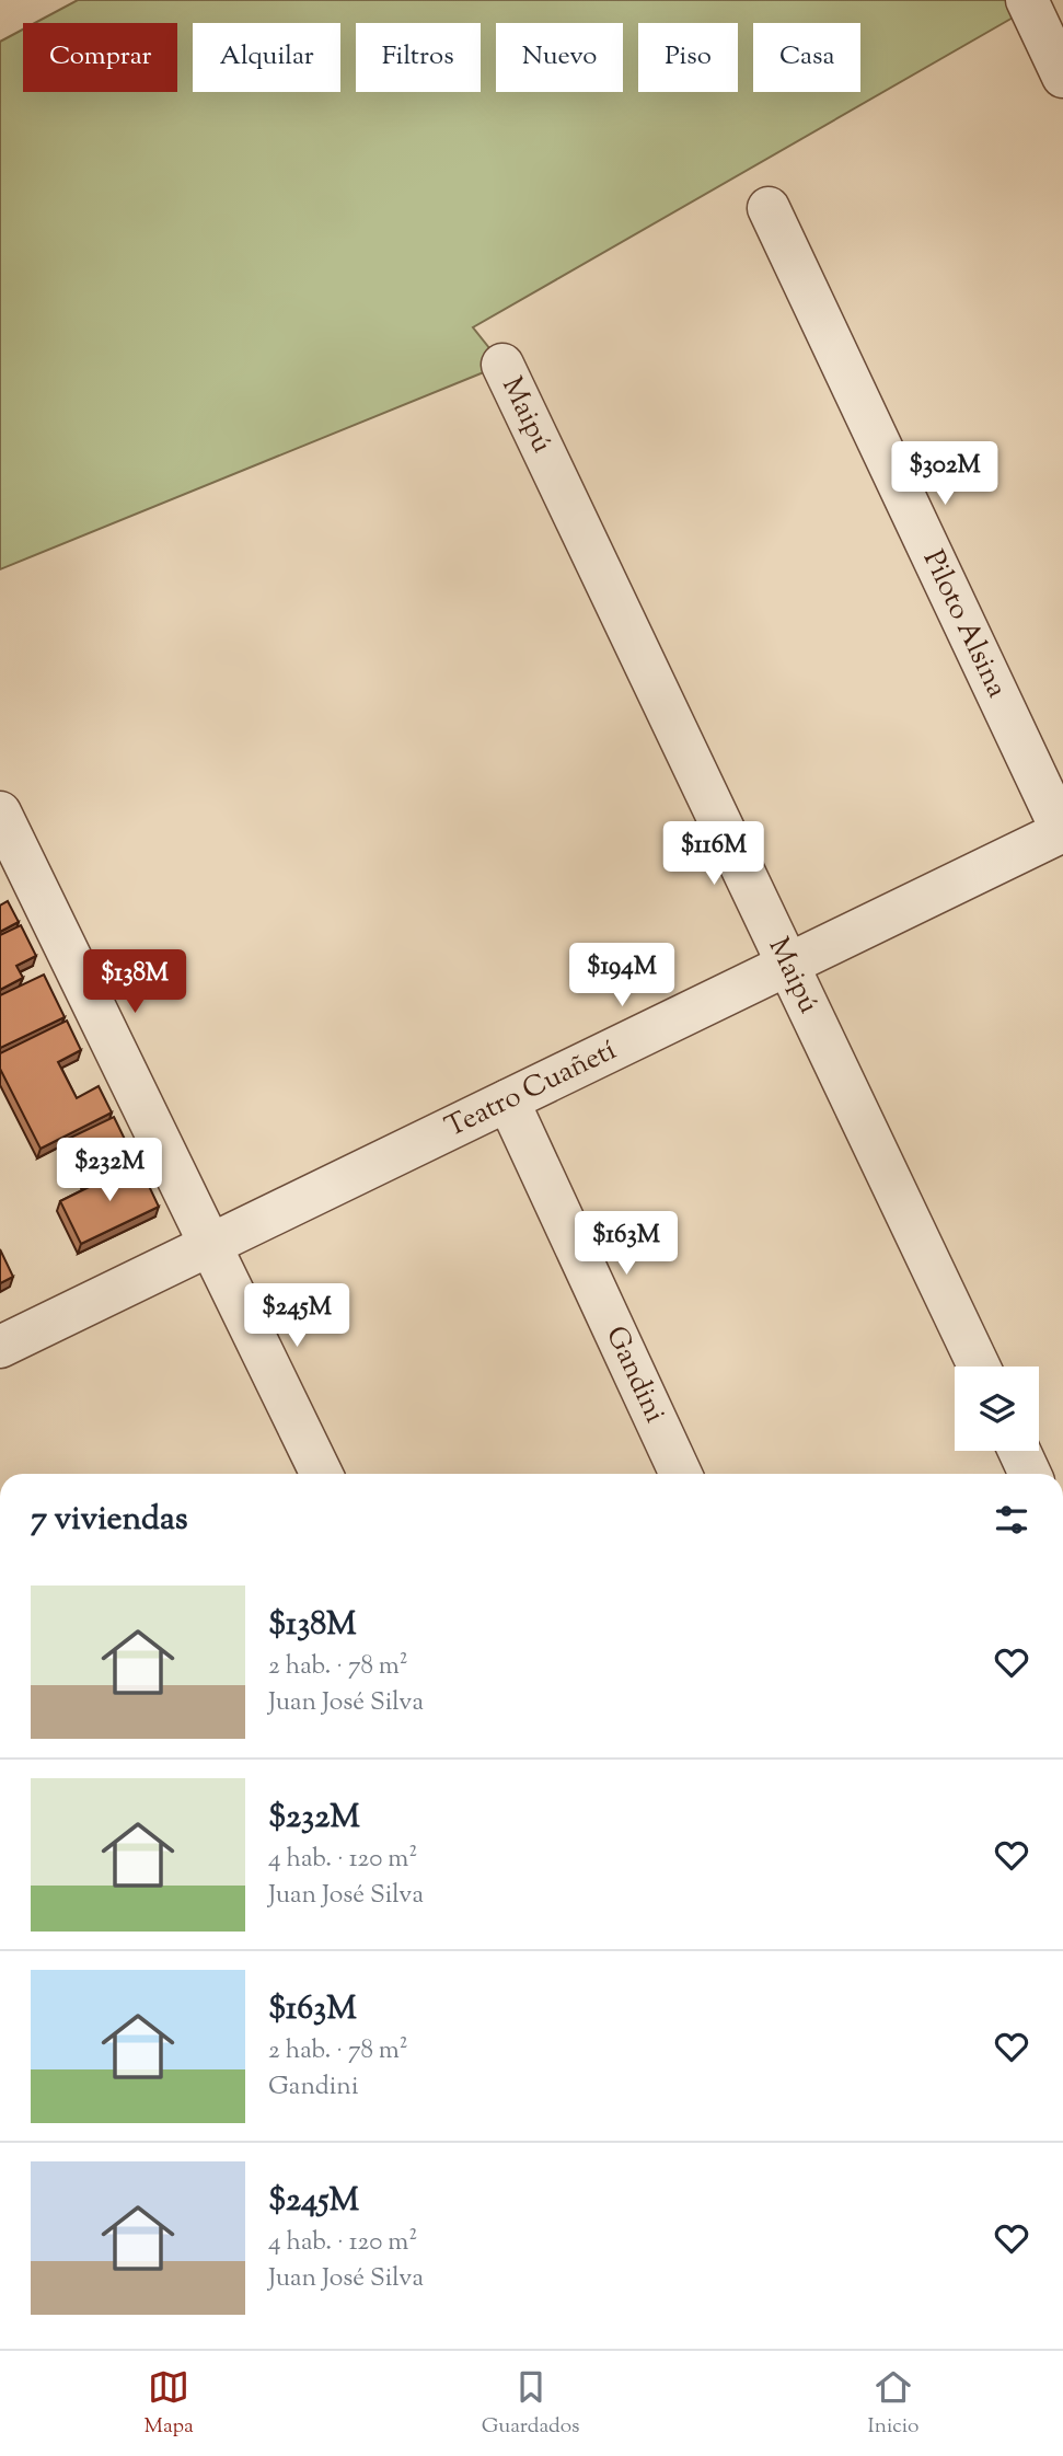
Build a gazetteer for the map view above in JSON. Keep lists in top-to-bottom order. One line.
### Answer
{"streets":{"street":["Maipú","Piloto Alsina","Teatro Cuañetí","Gandini"]},"crossings":[["Maipú","Teatro Cuañetí"],["Piloto Alsina","Teatro Cuañetí"],["Teatro Cuañetí","Gandini"]],"page":{"chip":["Comprar","Alquilar","Filtros","Nuevo","Piso","Casa"],"price":["$302M","$116M","$194M","$138M","$232M","$163M","$245M"],"heading":"7 viviendas","list":[{"name":"$138M","note":"2 hab. · 78 m² · Juan José Silva"},{"name":"$232M","note":"4 hab. · 120 m² · Juan José Silva"},{"name":"$163M","note":"2 hab. · 78 m² · Gandini"},{"name":"$245M","note":"4 hab. · 120 m² · Juan José Silva"}],"tabs":["Mapa","Guardados","Inicio"]}}
